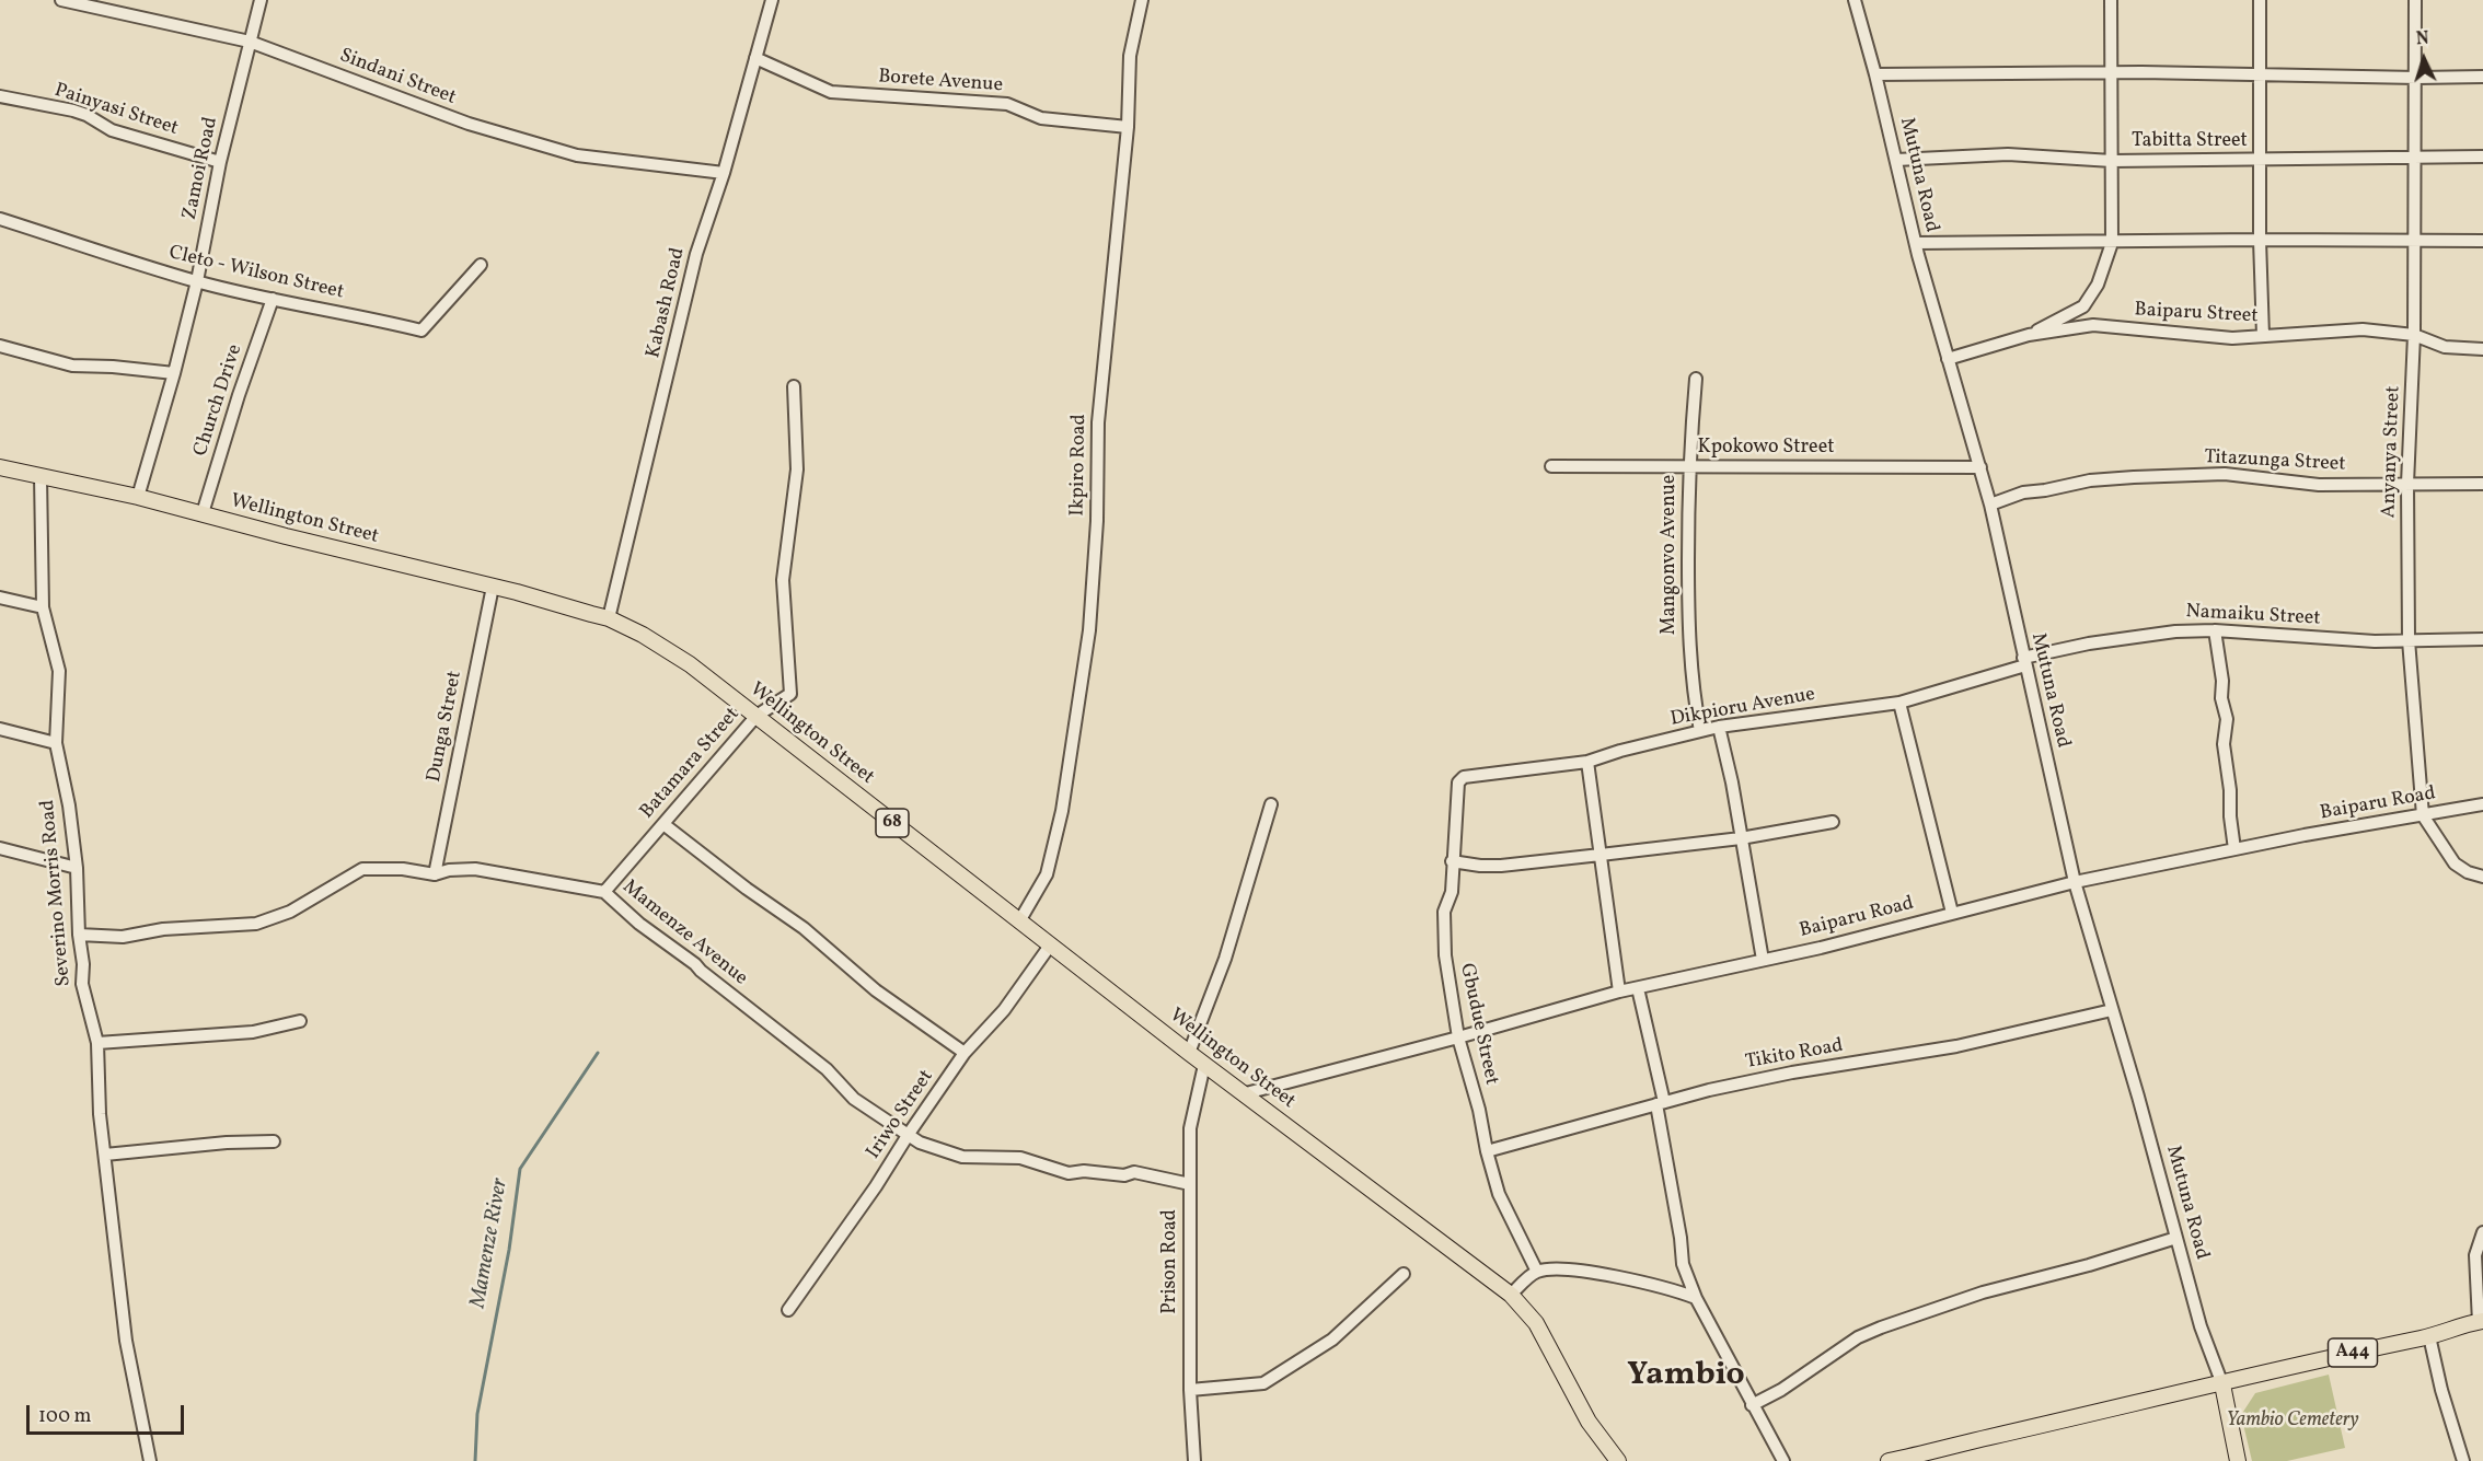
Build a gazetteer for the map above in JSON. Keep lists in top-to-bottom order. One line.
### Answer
{"streets":{"main road":["Wellington Street","68","A44"],"street":["Sindani Street","Borete Avenue","Painyasi Street","Tabitta Street","Zamoi Road","Mutuna Road","Cleto - Wilson Street","Kabash Road","Baiparu Street","Church Drive","Kpokowo Street","Anyanya Street","Titazunga Street","Ikpiro Road","Mangonvo Avenue","Namaiku Street","Dikpioru Avenue","Dunga Street","Batamara Street","Baiparu Road","Severino Morris Road","Mamenze Avenue","Gbudue Street","Tikito Road","Iriwo Street","Prison Road"]},"crossings":[["Sindani Street","Zamoi Road"],["Sindani Street","Kabash Road"],["Borete Avenue","Kabash Road"],["Borete Avenue","Ikpiro Road"],["Painyasi Street","Zamoi Road"],["Tabitta Street","Mutuna Road"],["Tabitta Street","Anyanya Street"],["Zamoi Road","Cleto - Wilson Street"],["Zamoi Road","Wellington Street"],["Mutuna Road","Baiparu Street"],["Mutuna Road","Kpokowo Street"],["Mutuna Road","Titazunga Street"],["Mutuna Road","Namaiku Street"],["Mutuna Road","Dikpioru Avenue"],["Mutuna Road","Baiparu Road"],["Mutuna Road","Tikito Road"],["Mutuna Road","A44"],["Cleto - Wilson Street","Church Drive"],["Kabash Road","Wellington Street"],["Baiparu Street","Anyanya Street"],["Church Drive","Wellington Street"],["Kpokowo Street","Mangonvo Avenue"],["Anyanya Street","Titazunga Street"],["Anyanya Street","Namaiku Street"],["Anyanya Street","Baiparu Road"],["Ikpiro Road","Wellington Street"],["Wellington Street","Dunga Street"],["Wellington Street","Batamara Street"],["Wellington Street","Baiparu Road"],["Wellington Street","Severino Morris Road"],["Wellington Street","Iriwo Street"],["Wellington Street","Prison Road"],["Mangonvo Avenue","Dikpioru Avenue"],["Namaiku Street","Dikpioru Avenue"],["Dikpioru Avenue","Gbudue Street"],["Dunga Street","Mamenze Avenue"],["Batamara Street","Mamenze Avenue"],["Baiparu Road","Gbudue Street"],["Severino Morris Road","Mamenze Avenue"],["Mamenze Avenue","Iriwo Street"],["Mamenze Avenue","Prison Road"],["Gbudue Street","Tikito Road"]],"districts":["Yambio"],"water":["Mamenze River"],"parks":["Yambio Cemetery"],"scale_bar":"100 m","north":"top"}
